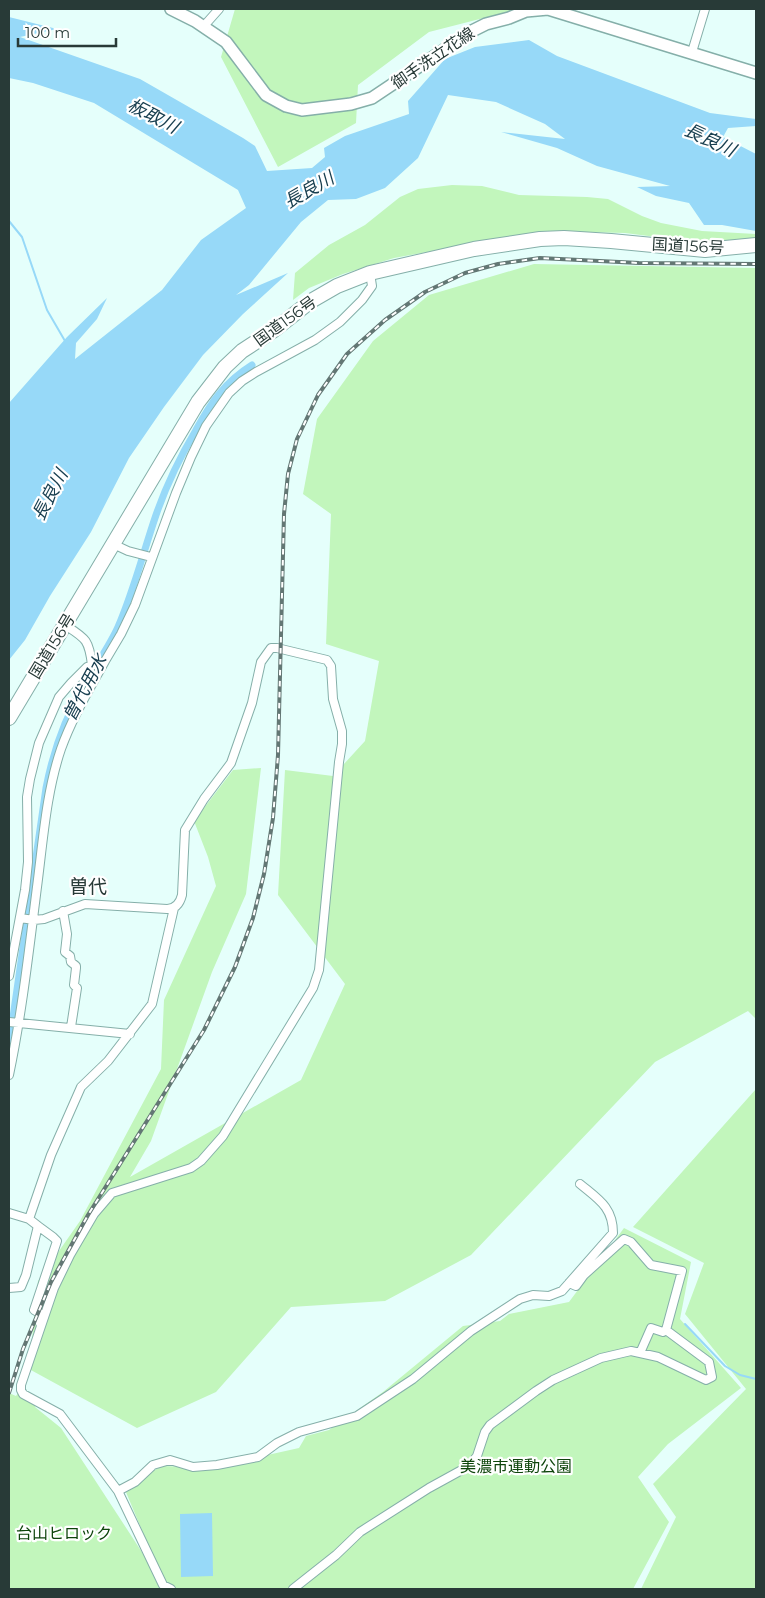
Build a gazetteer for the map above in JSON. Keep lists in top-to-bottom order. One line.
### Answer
{"streets":{"highway":["国道156号"],"main road":["御手洗立花線"]},"districts":["曽代"],"water":["板取川","長良川","曽代用水"],"parks":["美濃市運動公園","台山ヒロック"],"scale_bar":"100 m"}
